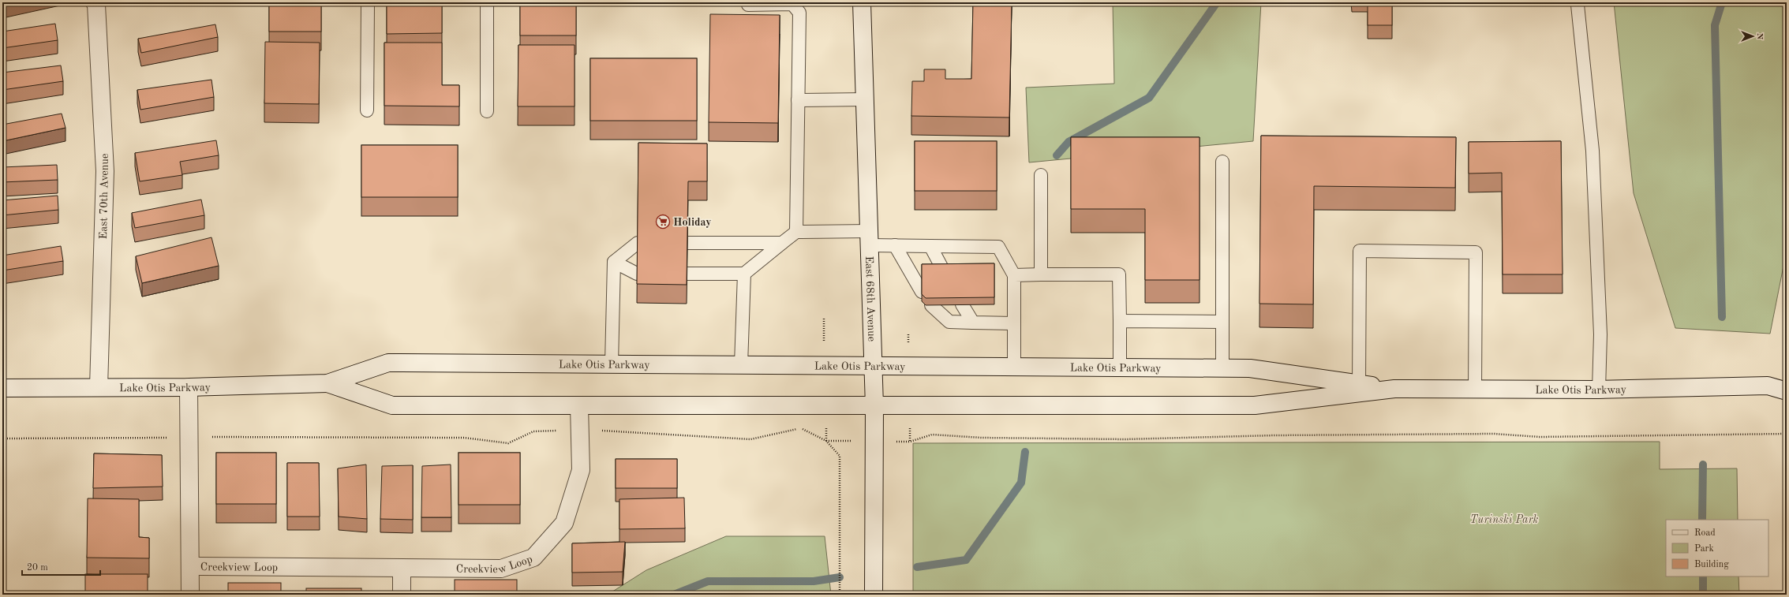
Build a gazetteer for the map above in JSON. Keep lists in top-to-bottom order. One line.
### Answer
{"streets":{"main road":["East 70th Avenue","East 68th Avenue","Lake Otis Parkway","Creekview Loop"]},"crossings":[["East 70th Avenue","Lake Otis Parkway"],["East 68th Avenue","Lake Otis Parkway"],["Lake Otis Parkway","Creekview Loop"]],"parks":["Turinski Park"],"places":{"supermarket":["Holiday"]},"legend":["Road","Park","Building"],"scale_bar":"20 m","north":"right"}
